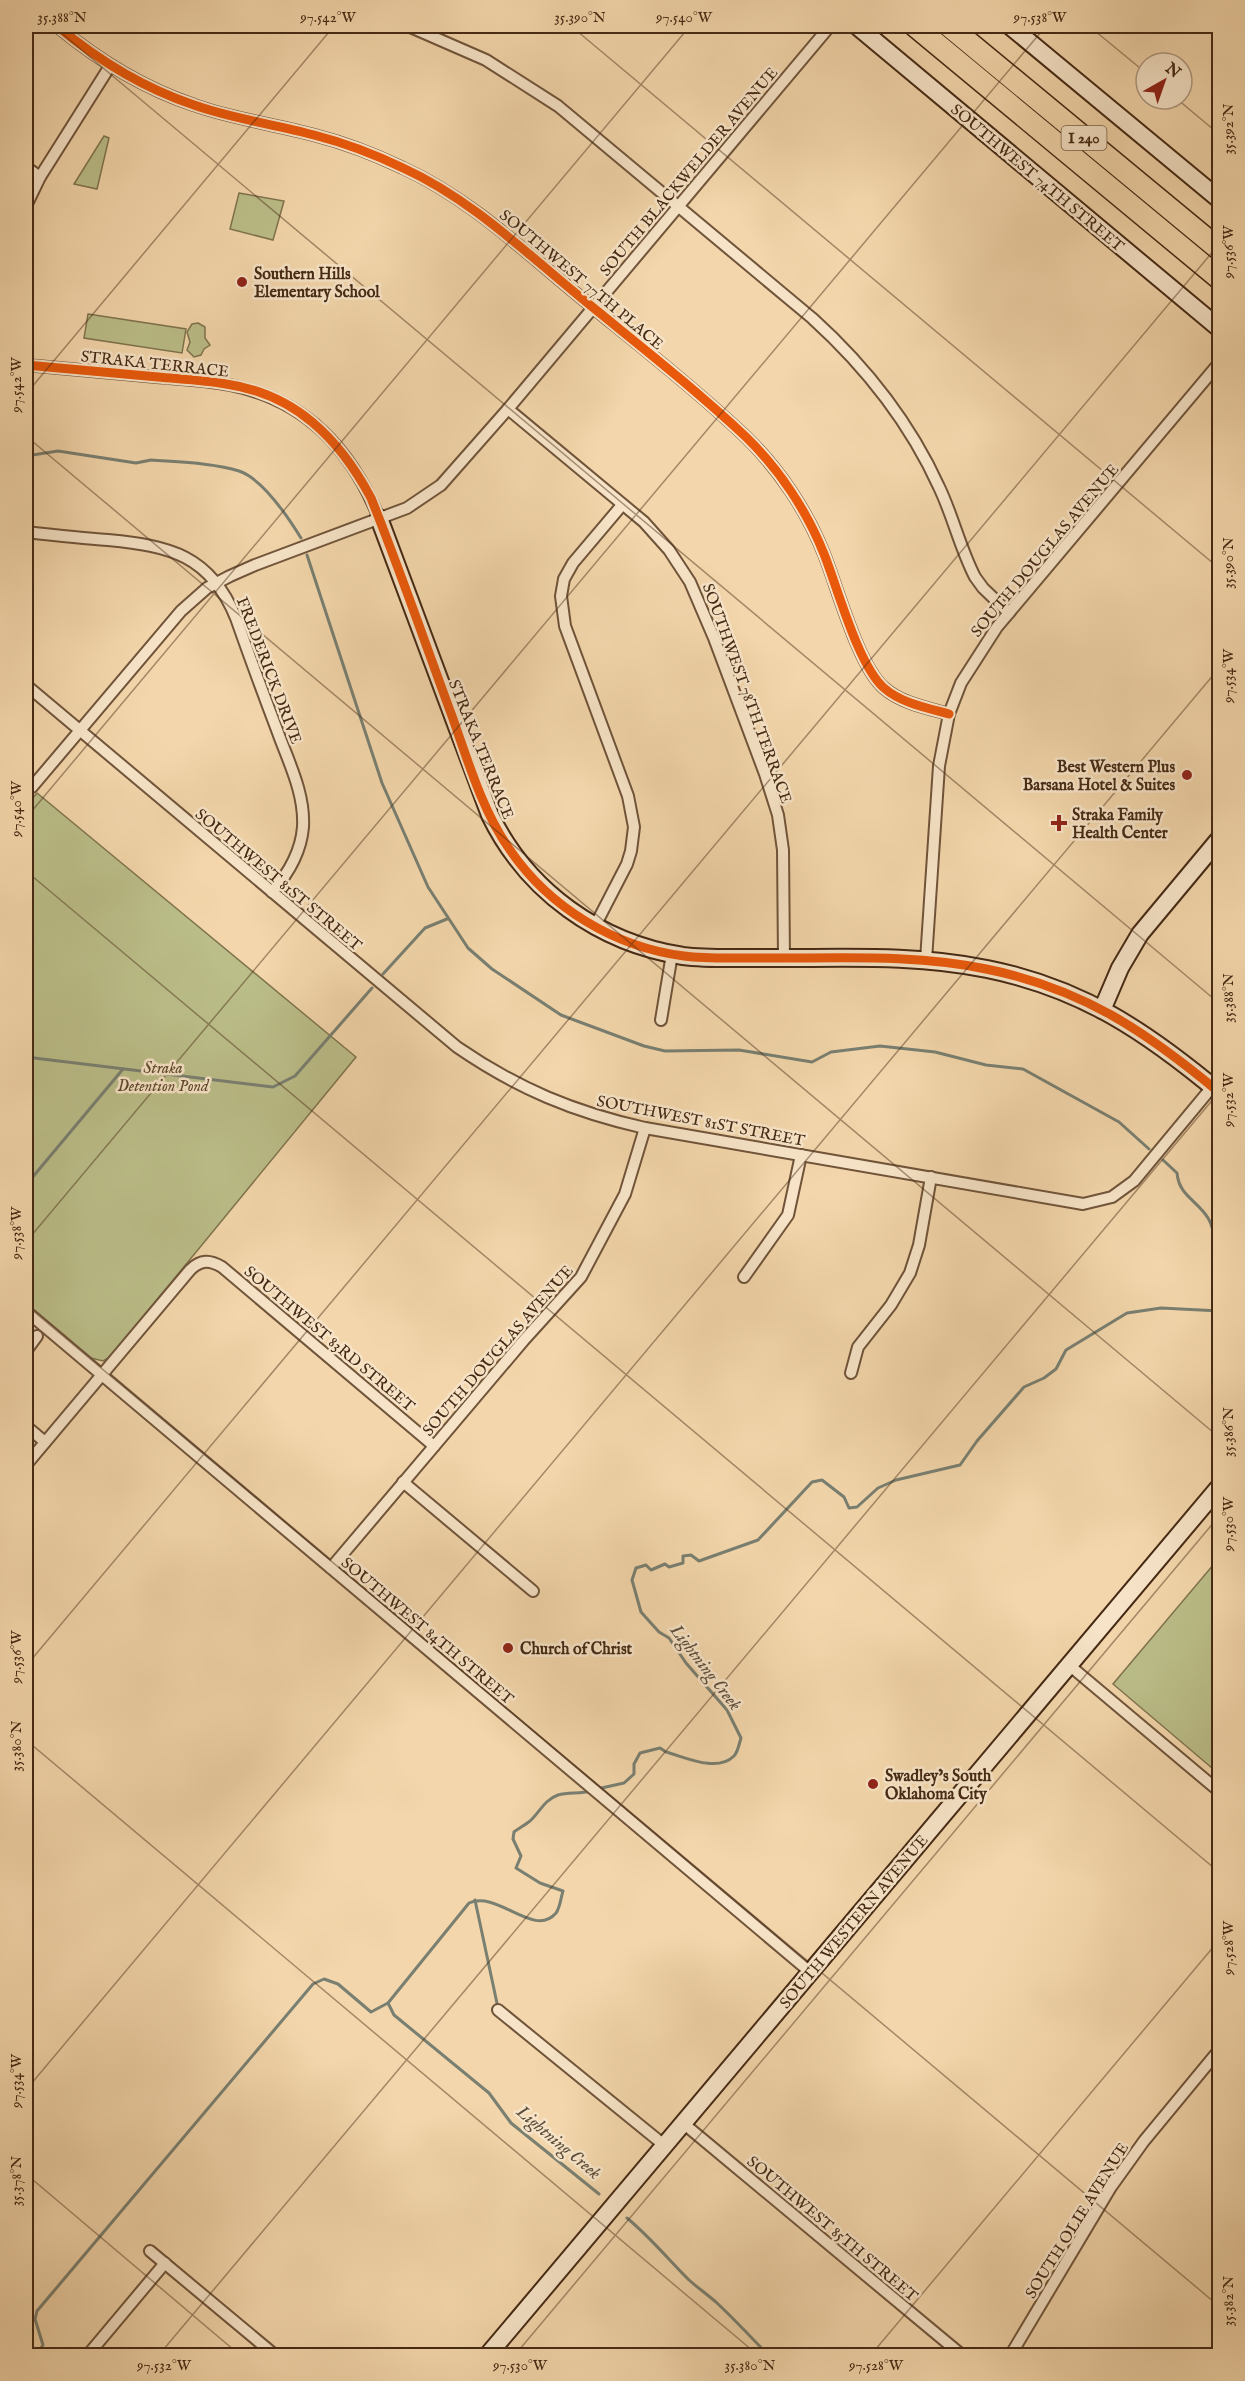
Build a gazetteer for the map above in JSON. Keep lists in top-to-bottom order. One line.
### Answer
{"streets":{"highway":["I 240"],"main road":["SOUTHWEST 74TH STREET","STRAKA TERRACE","SOUTH WESTERN AVENUE"],"street":["SOUTH BLACKWELDER AVENUE","SOUTHWEST 77TH PLACE","SOUTH DOUGLAS AVENUE","FREDERICK DRIVE","SOUTHWEST 78TH TERRACE","SOUTHWEST 81ST STREET","SOUTHWEST 83RD STREET","SOUTHWEST 84TH STREET","SOUTH OLIE AVENUE","SOUTHWEST 85TH STREET"]},"crossings":[["SOUTH BLACKWELDER AVENUE","SOUTHWEST 77TH PLACE"],["SOUTH BLACKWELDER AVENUE","STRAKA TERRACE"],["SOUTH BLACKWELDER AVENUE","FREDERICK DRIVE"],["SOUTH BLACKWELDER AVENUE","SOUTHWEST 78TH TERRACE"],["SOUTH BLACKWELDER AVENUE","SOUTHWEST 81ST STREET"],["SOUTHWEST 77TH PLACE","SOUTH DOUGLAS AVENUE"],["STRAKA TERRACE","SOUTH DOUGLAS AVENUE"],["STRAKA TERRACE","SOUTHWEST 78TH TERRACE"],["STRAKA TERRACE","SOUTHWEST 81ST STREET"],["SOUTH DOUGLAS AVENUE","SOUTHWEST 81ST STREET"],["SOUTH DOUGLAS AVENUE","SOUTHWEST 83RD STREET"],["SOUTH DOUGLAS AVENUE","SOUTHWEST 84TH STREET"],["FREDERICK DRIVE","SOUTHWEST 81ST STREET"],["SOUTHWEST 83RD STREET","SOUTHWEST 84TH STREET"],["SOUTHWEST 84TH STREET","SOUTH WESTERN AVENUE"],["SOUTH WESTERN AVENUE","SOUTHWEST 85TH STREET"]],"water":["Lightning Creek"],"parks":["Straka Detention Pond"],"places":{"other":["Southern Hills Elementary School","Best Western Plus Barsana Hotel & Suites","Church of Christ","Swadley’s South Oklahoma City"],"health":["Straka Family Health Center"]},"north":"top right","coordinates":["35.388°N","97.542°W","35.390°N","97.540°W","97.538°W","35.392°N","97.536°W","97.534°W","97.532°W","35.386°N","97.530°W","35.380°N","97.528°W","35.378°N","35.382°N"]}
